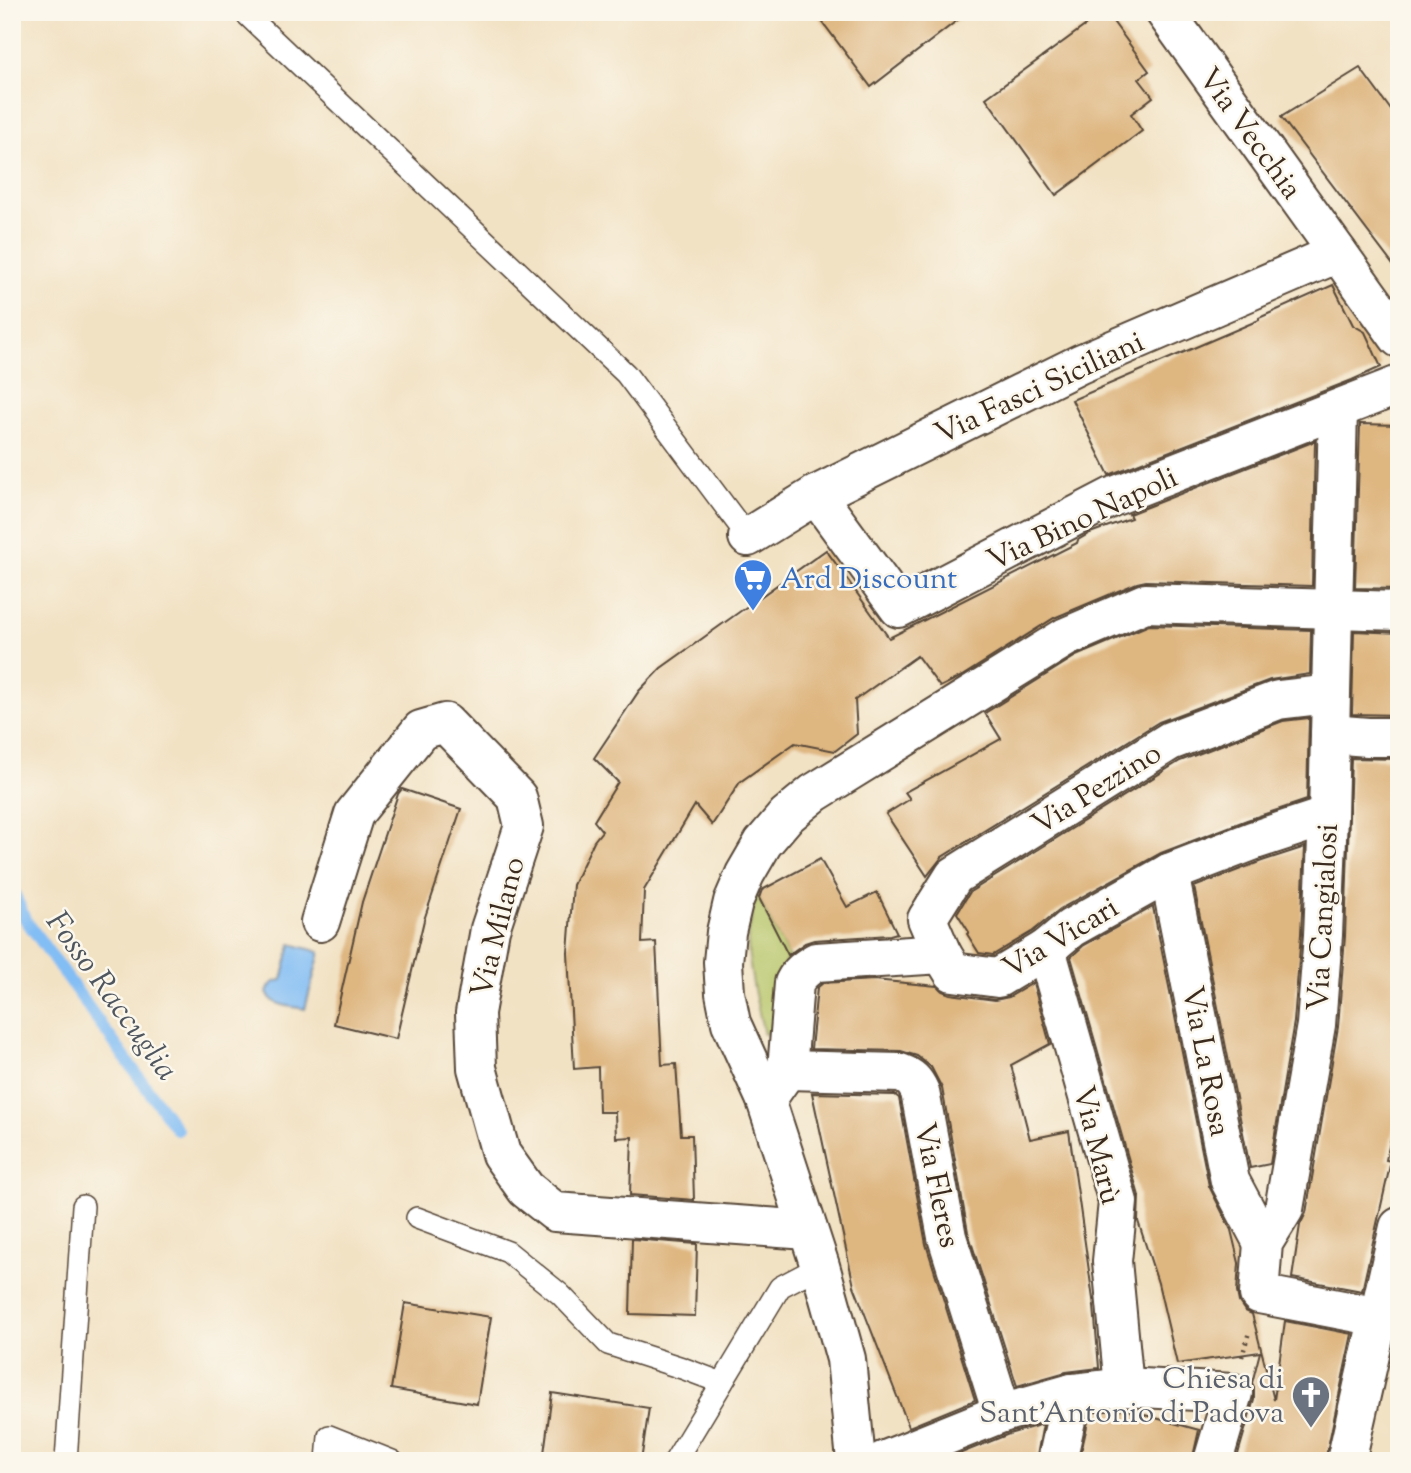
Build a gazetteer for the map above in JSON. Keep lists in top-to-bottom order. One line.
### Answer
{"streets":{"street":["Via Vecchia","Via Fasci Siciliani","Via Bino Napoli","Via Pezzino","Via Cangialosi","Via Milano","Via Vicari","Via La Rosa","Via Marù","Via Fleres"]},"crossings":[["Via Vecchia","Via Fasci Siciliani"],["Via Fasci Siciliani","Via Bino Napoli"],["Via Bino Napoli","Via Cangialosi"],["Via Pezzino","Via Cangialosi"],["Via Pezzino","Via Vicari"],["Via Cangialosi","Via Vicari"],["Via Cangialosi","Via La Rosa"],["Via Vicari","Via La Rosa"],["Via Vicari","Via Marù"]],"water":["Fosso Raccuglia"],"places":{"supermarket":["Ard Discount"],"church":["Chiesa di Sant'Antonio di Padova"]}}
